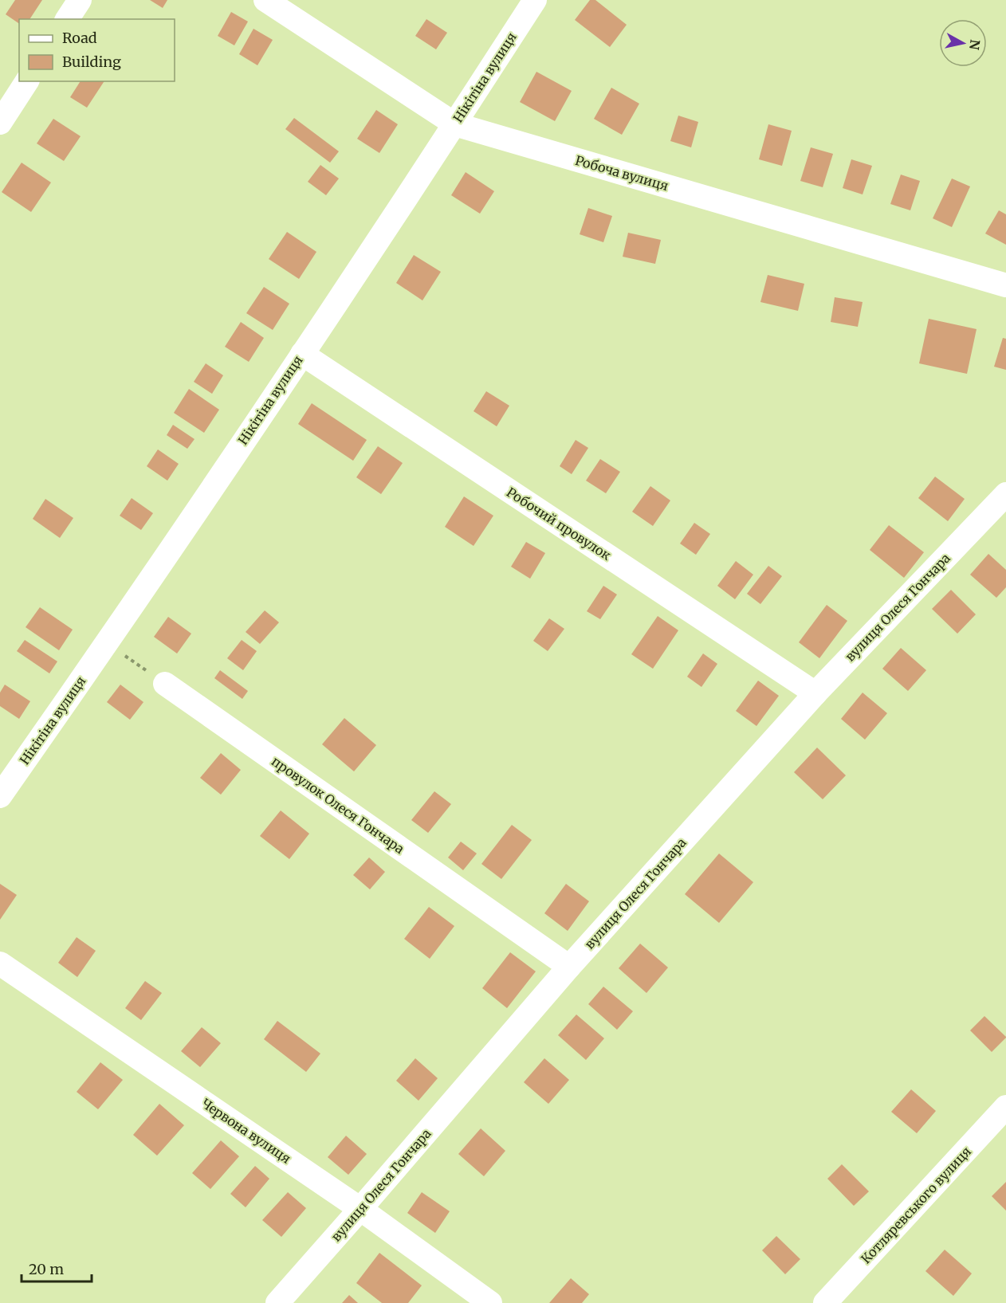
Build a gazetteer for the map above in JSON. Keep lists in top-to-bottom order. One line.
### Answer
{"streets":{"street":["Нікітіна вулиця","Робоча вулиця","Робочий провулок","вулиця Олеся Гончара","провулок Олеся Гончара","Червона вулиця","Котляревського вулиця"]},"crossings":[["Нікітіна вулиця","Робоча вулиця"],["Нікітіна вулиця","Робочий провулок"],["Робочий провулок","вулиця Олеся Гончара"],["вулиця Олеся Гончара","провулок Олеся Гончара"],["вулиця Олеся Гончара","Червона вулиця"]],"legend":["Road","Building"],"scale_bar":"20 m","north":"right"}
